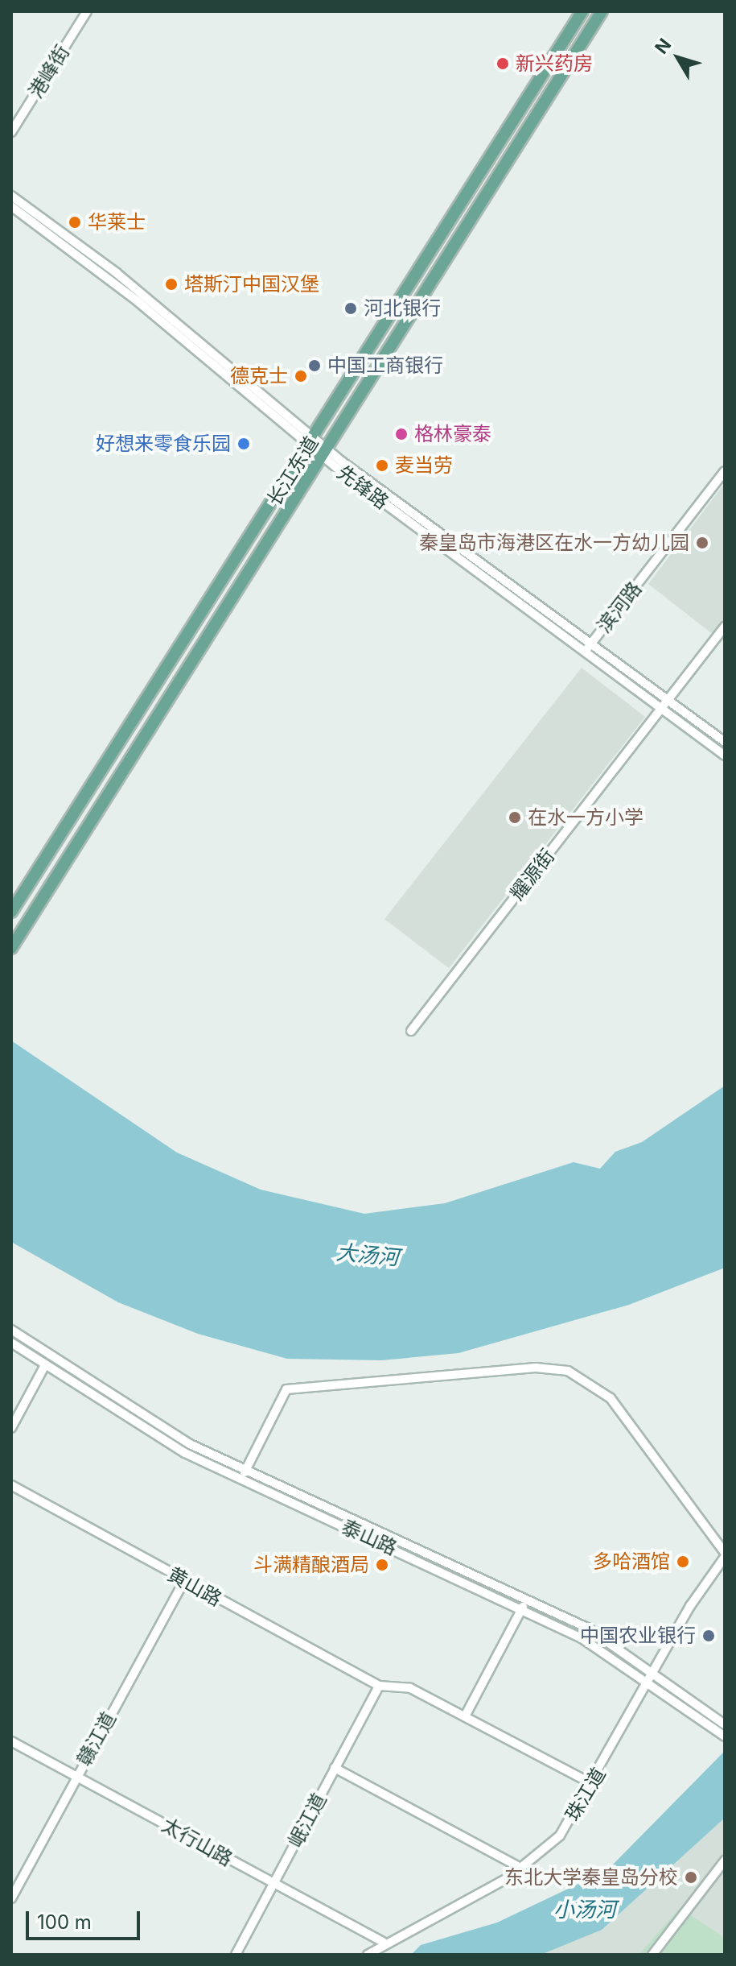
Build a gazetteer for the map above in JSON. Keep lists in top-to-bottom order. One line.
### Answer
{"streets":{"main road":["长江东道"],"street":["港峰街","先锋路","滨河路","耀源街","泰山路","黄山路","赣江道","珠江道","岷江道","太行山路"]},"crossings":[["长江东道","先锋路"],["先锋路","滨河路"],["先锋路","耀源街"],["泰山路","珠江道"],["黄山路","赣江道"],["黄山路","岷江道"],["赣江道","太行山路"],["珠江道","太行山路"],["岷江道","太行山路"]],"water":["大汤河","小汤河"],"places":["新兴药房","华莱士","塔斯汀中国汉堡","河北银行","中国工商银行","德克士","格林豪泰","好想来零食乐园","麦当劳","秦皇岛市海港区在水一方幼儿园","在水一方小学","多哈酒馆","斗满精酿酒局","中国农业银行","东北大学秦皇岛分校"],"scale_bar":"100 m","north":"top left"}
